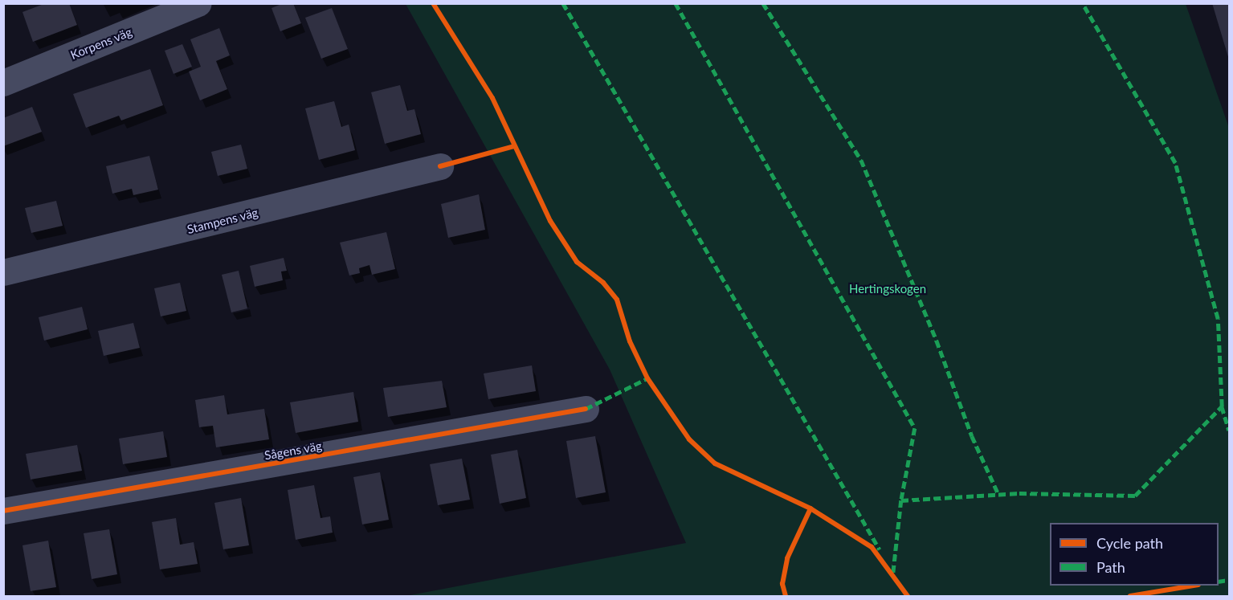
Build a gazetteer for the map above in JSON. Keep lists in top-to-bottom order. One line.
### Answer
{"streets":{"street":["Korpens väg","Stampens väg","Sågens väg"]},"parks":["Hertingskogen"],"legend":["Cycle path","Path"]}
